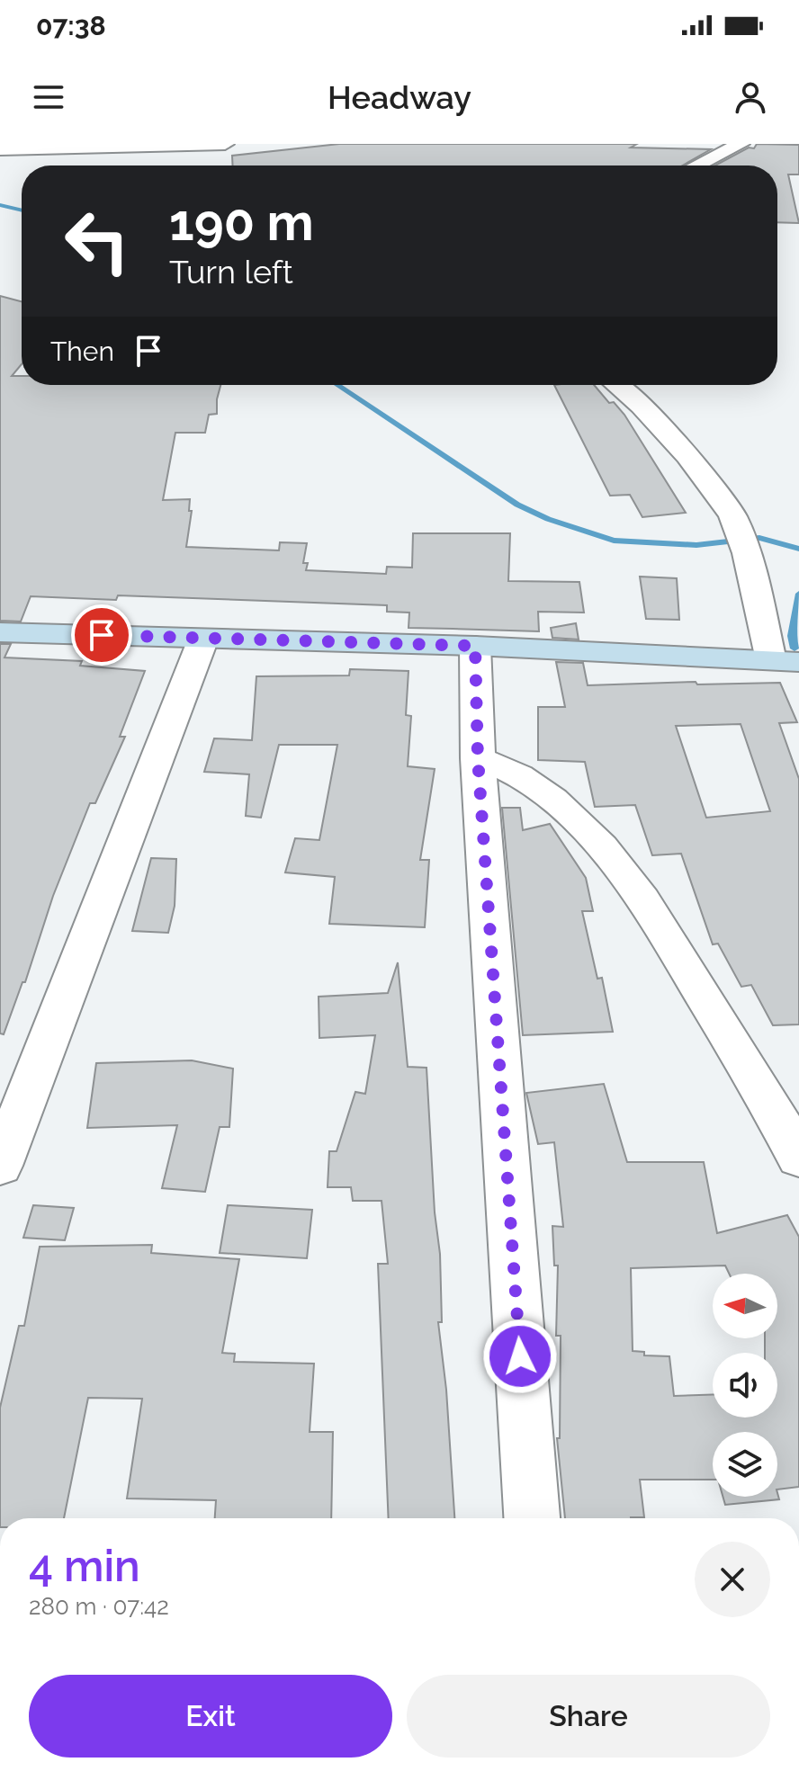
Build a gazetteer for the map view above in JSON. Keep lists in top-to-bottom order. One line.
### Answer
{"north":"left","page":{"status":"07:38","header":"Headway","turn":["190 m","Turn left"],"then":"Then","heading":["4 min","280 m · 07:42"],"buttons":["Exit","Share"]}}
